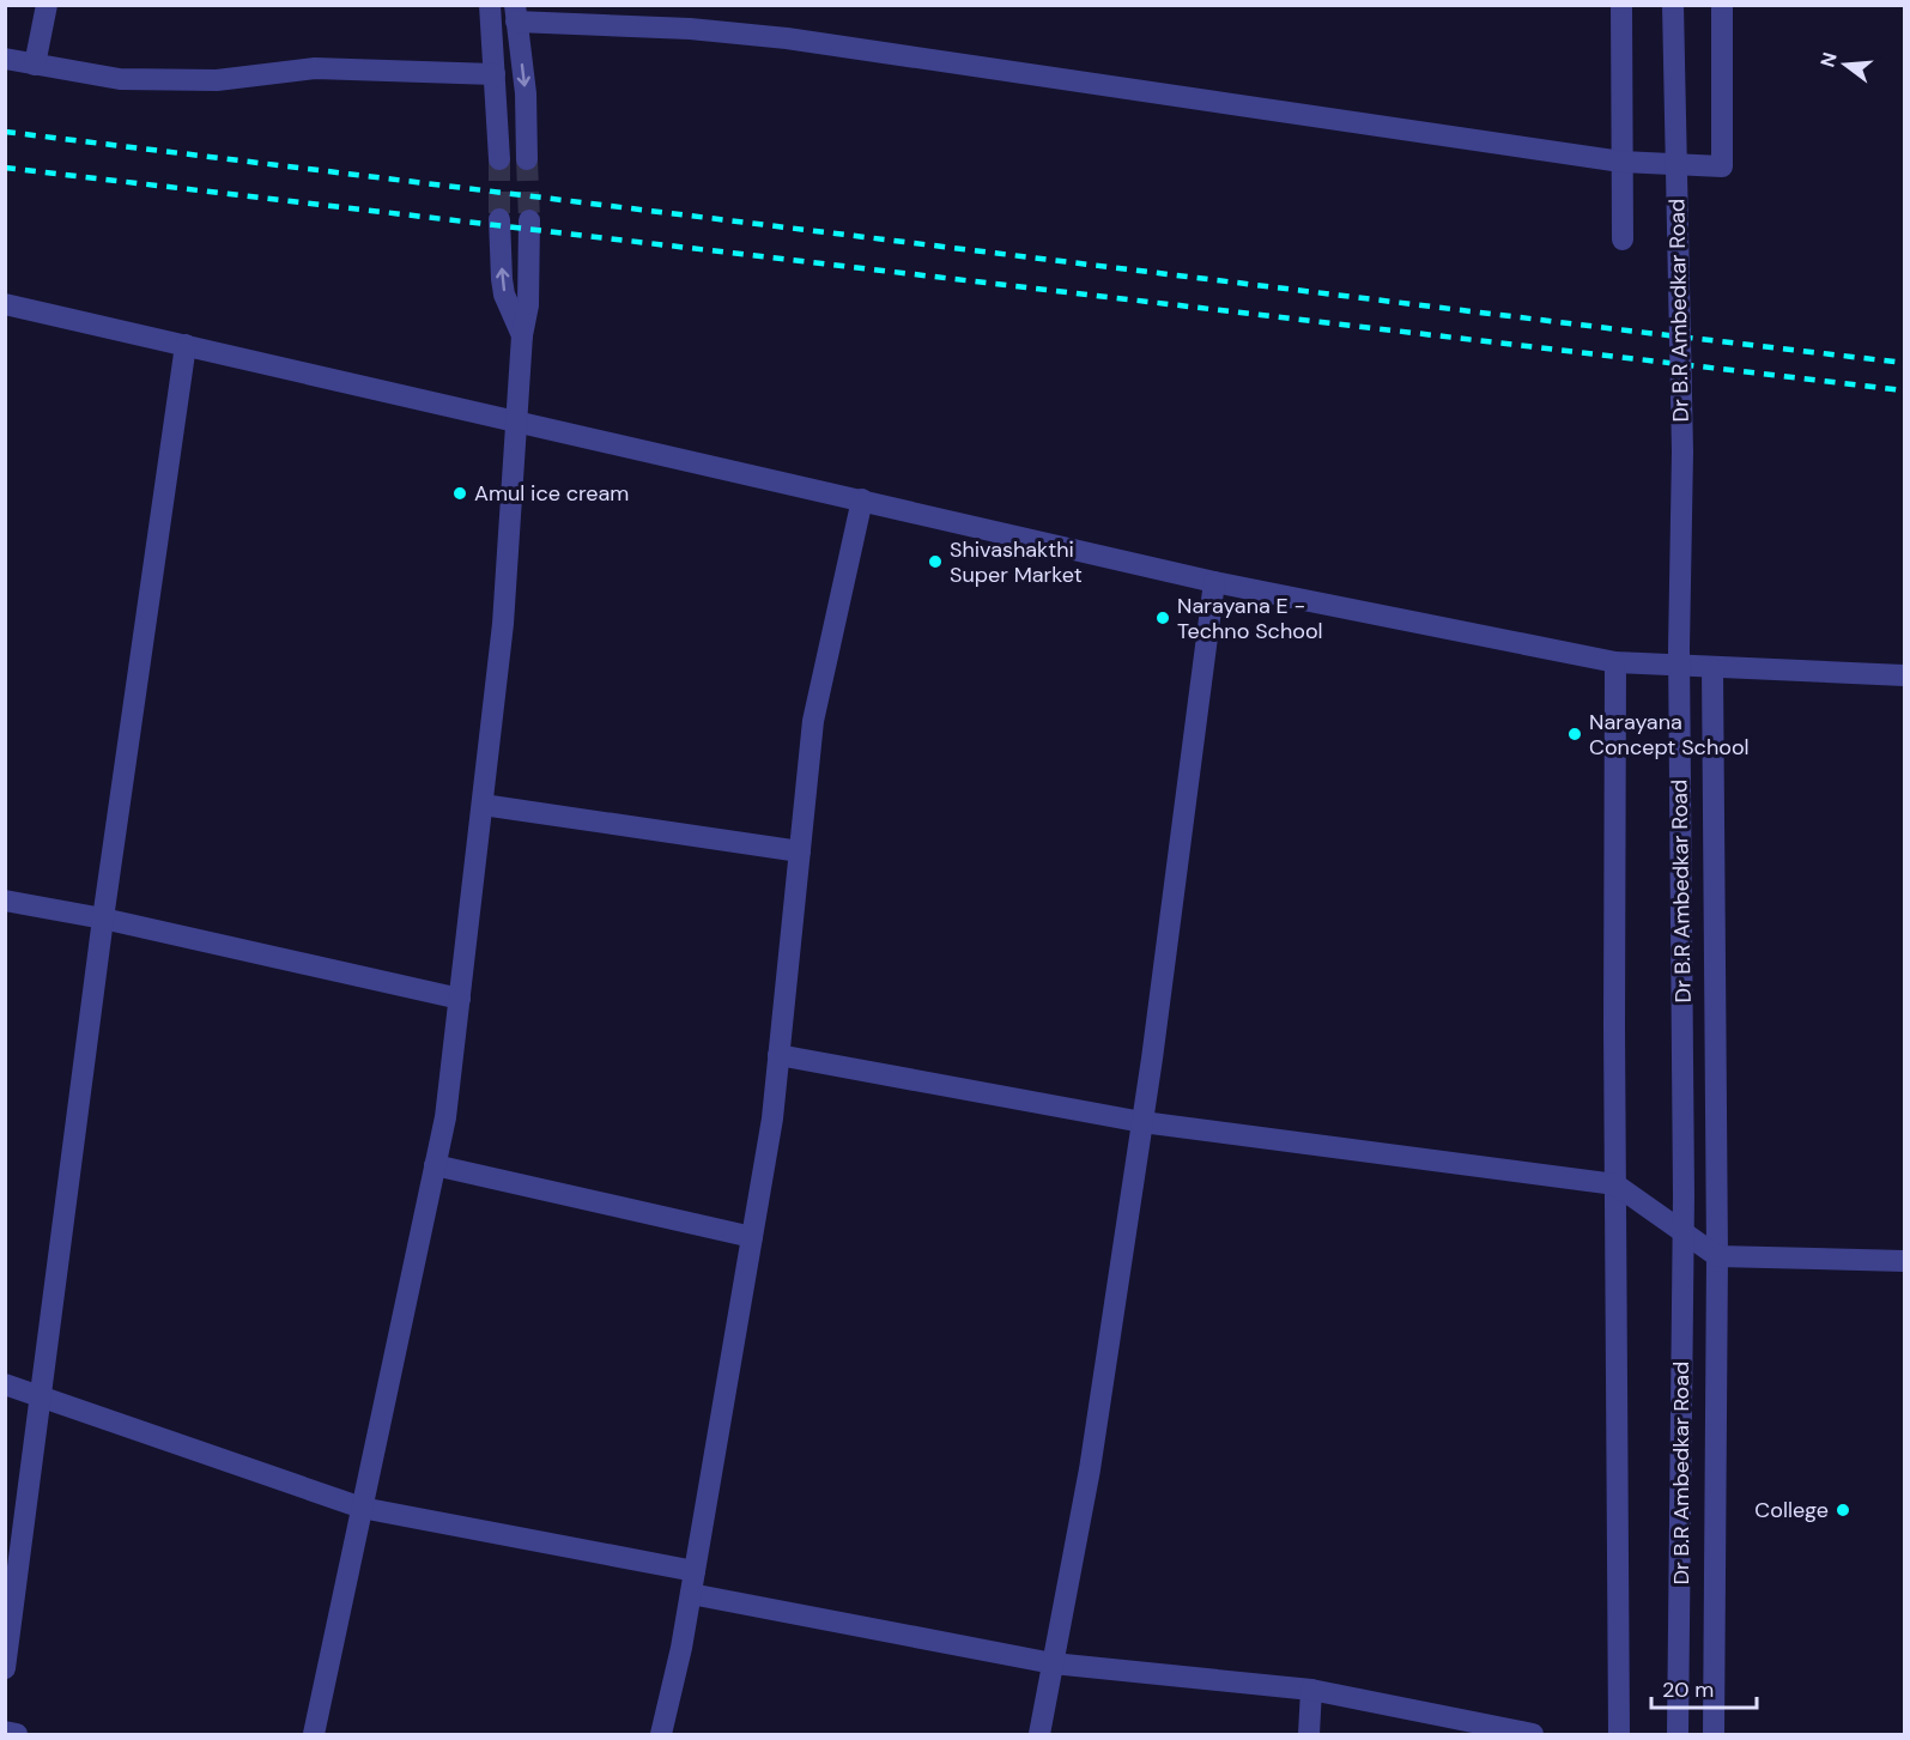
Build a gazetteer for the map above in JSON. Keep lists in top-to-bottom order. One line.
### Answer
{"streets":{"street":["Dr B.R Ambedkar Road"]},"places":["Amul ice cream","Shivashakthi Super Market","Narayana E - Techno School","Narayana Concept School","College"],"scale_bar":"20 m","north":"left"}
